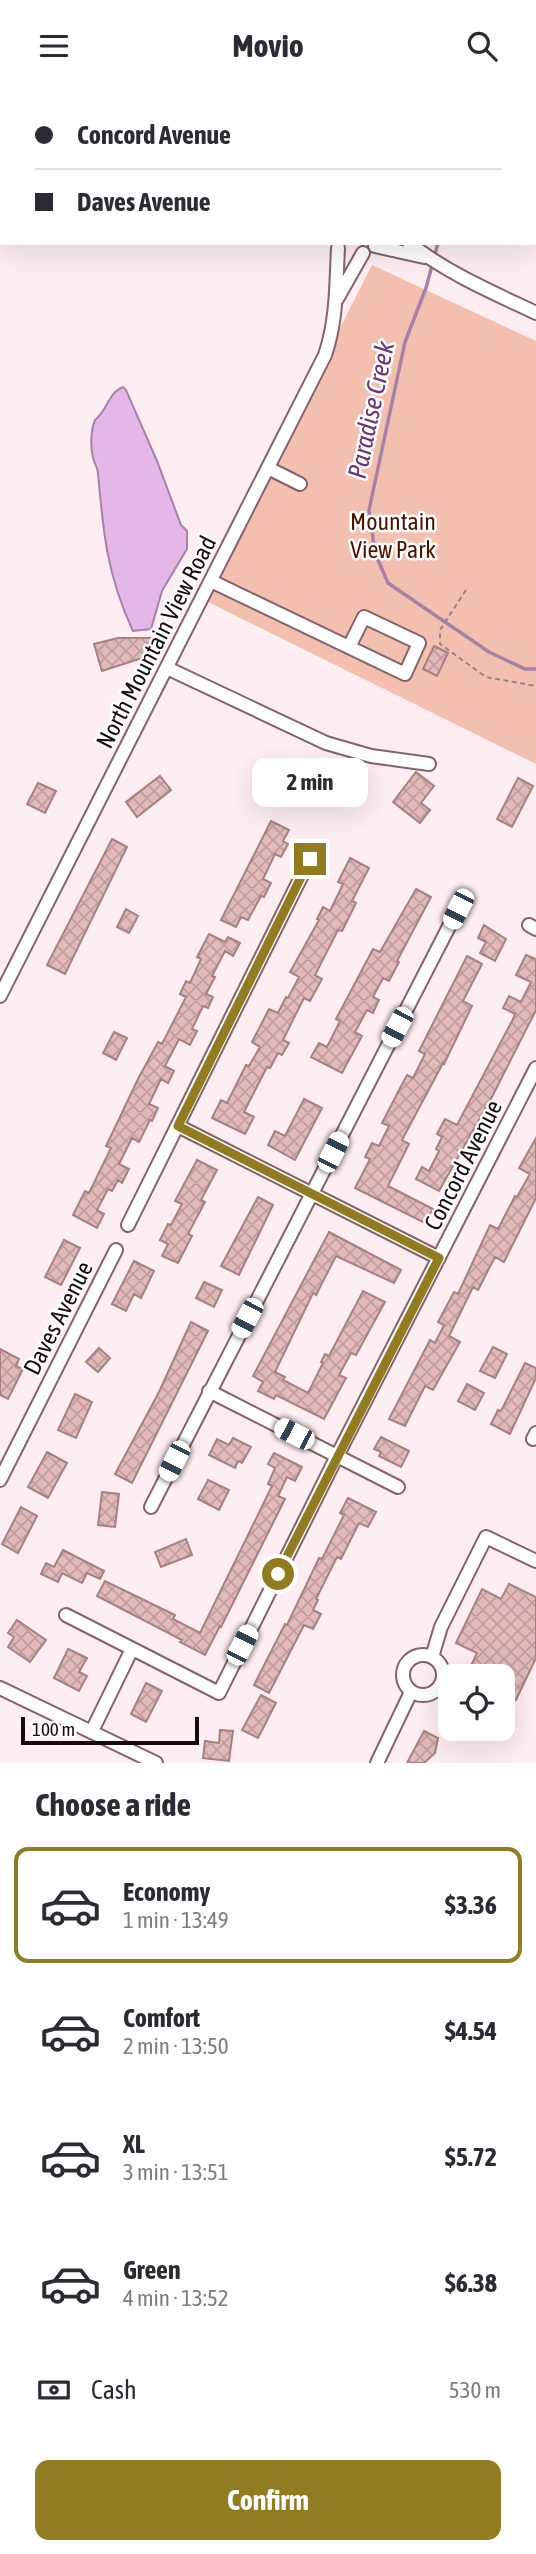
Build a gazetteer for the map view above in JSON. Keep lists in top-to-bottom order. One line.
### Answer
{"streets":{"street":["North Mountain View Road","Concord Avenue","Daves Avenue"]},"water":["Paradise Creek"],"parks":["Mountain View Park"],"scale_bar":"100 m","page":{"header":"Movio","banner":["Concord Avenue","Daves Avenue"],"bubble":"2 min","scale":"100 m","heading":"Choose a ride","list":[{"name":"Economy","note":"1 min · 13:49","value":"$3.36"},{"name":"Comfort","note":"2 min · 13:50","value":"$4.54"},{"name":"XL","note":"3 min · 13:51","value":"$5.72"},{"name":"Green","note":"4 min · 13:52","value":"$6.38"}],"pay":["Cash","530 m"],"buttons":"Confirm"}}
